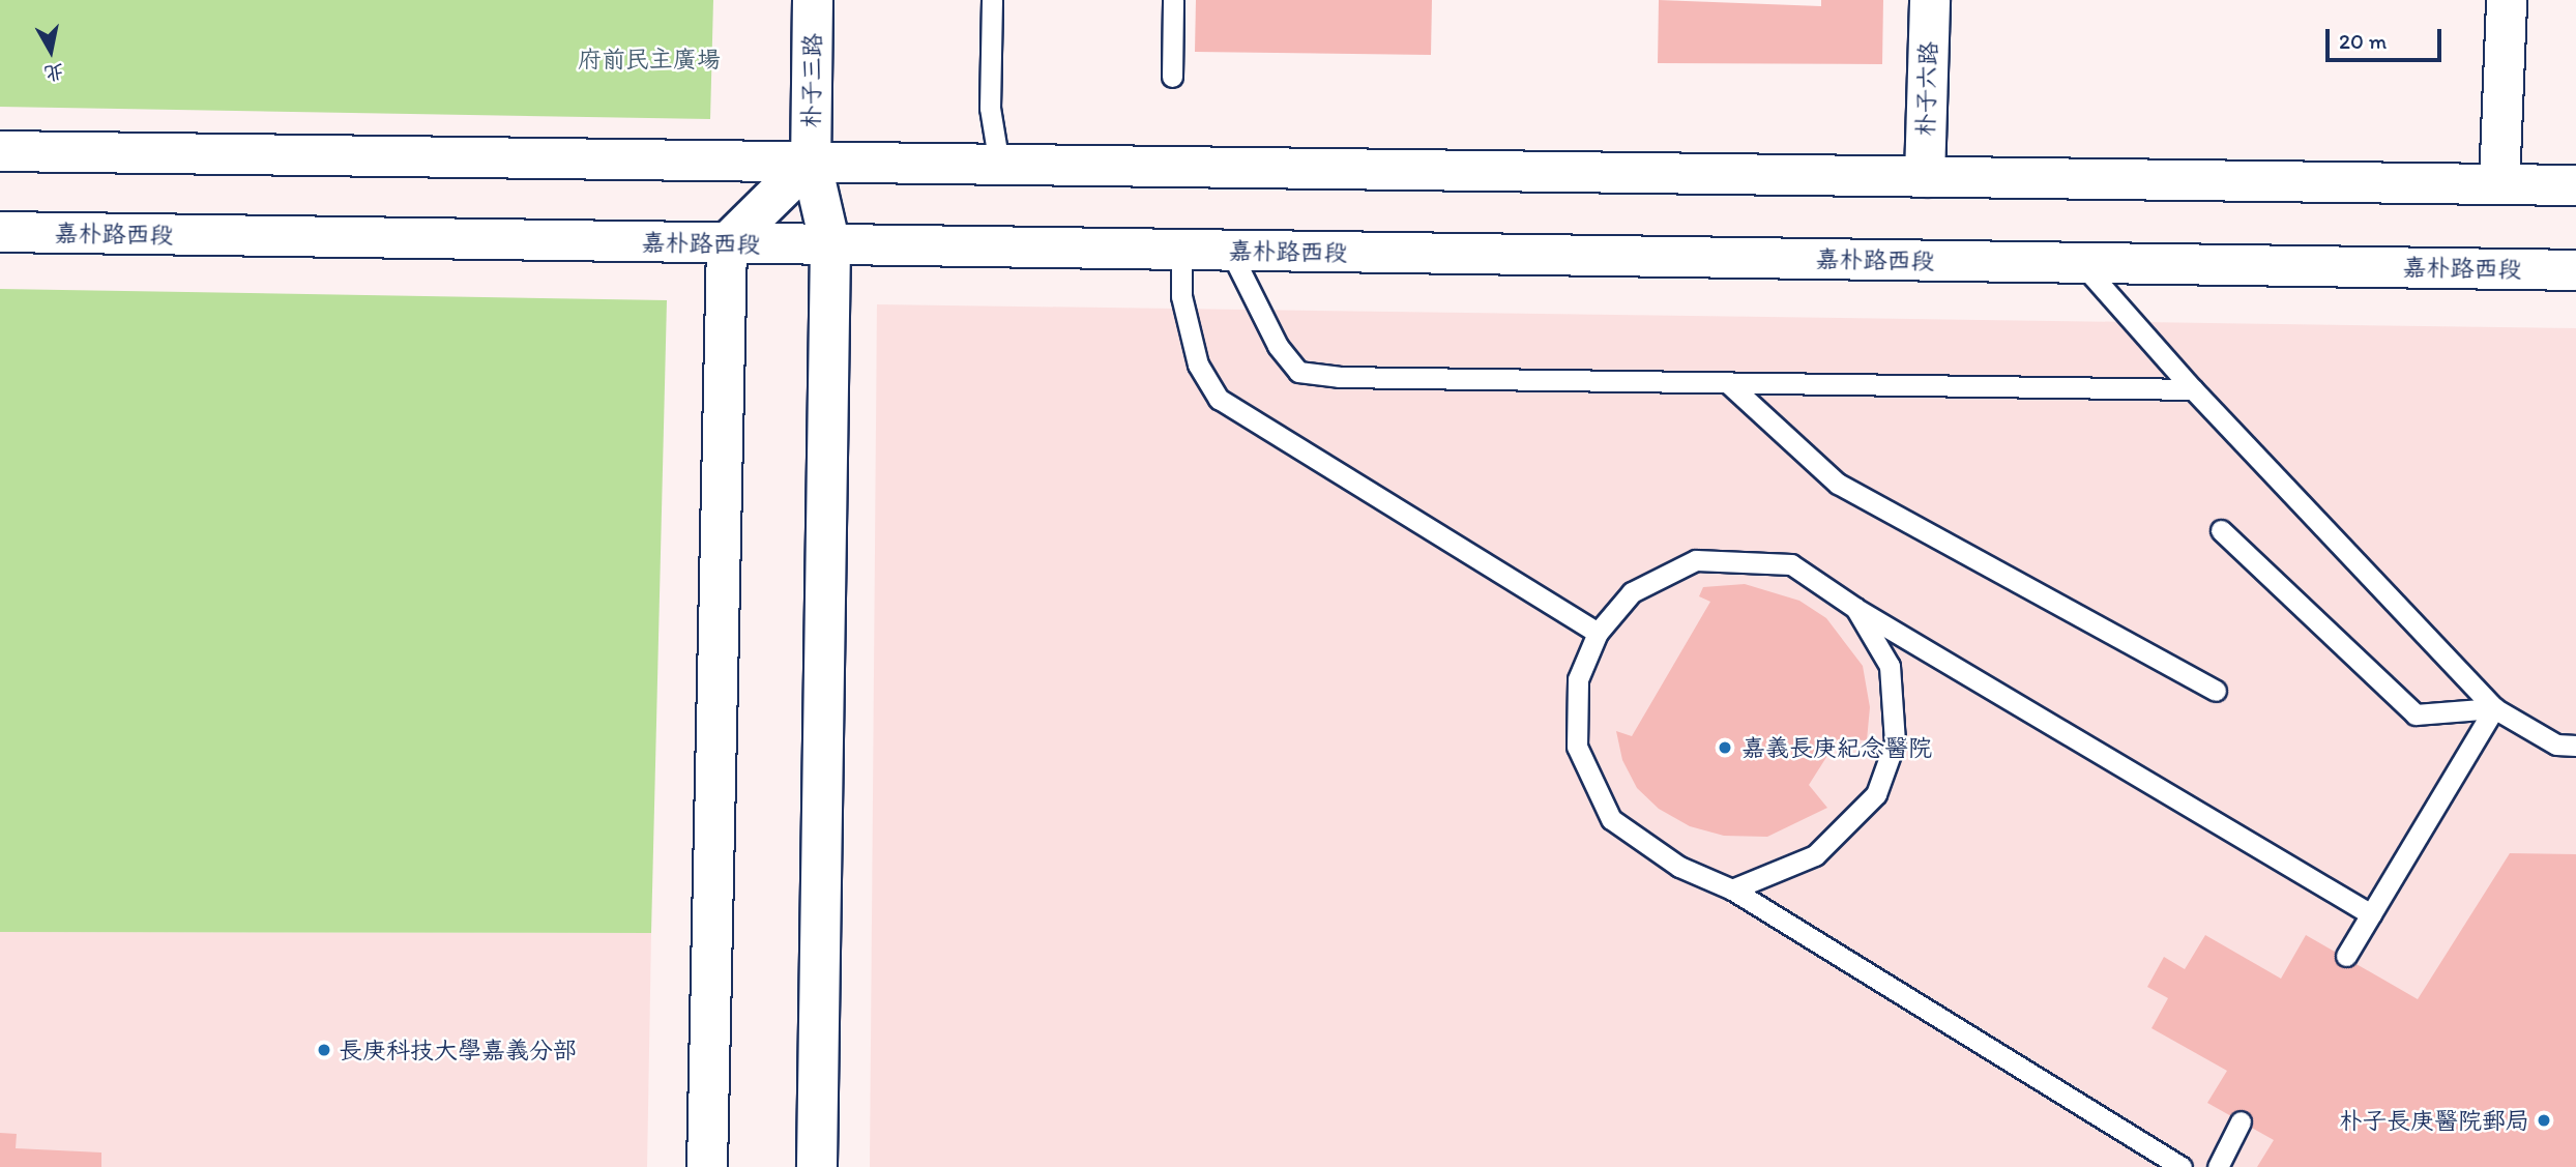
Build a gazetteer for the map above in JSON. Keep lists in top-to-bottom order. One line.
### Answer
{"streets":{"main road":["朴子三路","朴子六路","嘉朴路西段"]},"crossings":[["朴子三路","嘉朴路西段"]],"parks":["府前民主廣場"],"places":["嘉義長庚紀念醫院","長庚科技大學嘉義分部","朴子長庚醫院郵局"],"scale_bar":"20 m","north":"bottom"}
